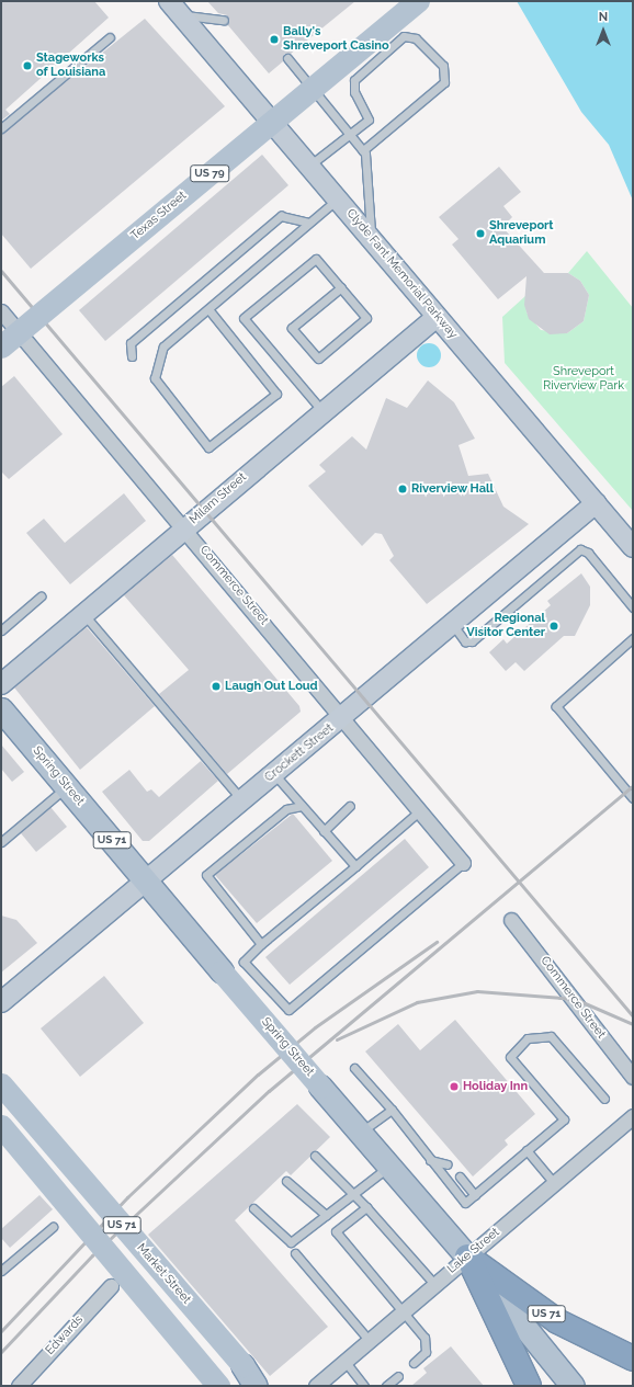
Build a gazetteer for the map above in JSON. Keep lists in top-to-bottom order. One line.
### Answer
{"streets":{"highway":["US 71"],"main road":["US 79","Texas Street","Spring Street","Market Street"],"street":["Clyde Fant Memorial Parkway","Milam Street","Commerce Street","Crockett Street","Lake Street","Edwards"]},"crossings":[["Clyde Fant Memorial Parkway","Milam Street"],["Clyde Fant Memorial Parkway","Crockett Street"],["Milam Street","Commerce Street"],["Commerce Street","Crockett Street"],["Crockett Street","Spring Street"],["Spring Street","US 71"],["Spring Street","Lake Street"],["US 71","Lake Street"]],"parks":["Shreveport Riverview Park"],"places":["Bally's Shreveport Casino","Stageworks of Louisiana","Shreveport Aquarium","Riverview Hall","Regional Visitor Center","Laugh Out Loud","Holiday Inn"],"north":"top"}
